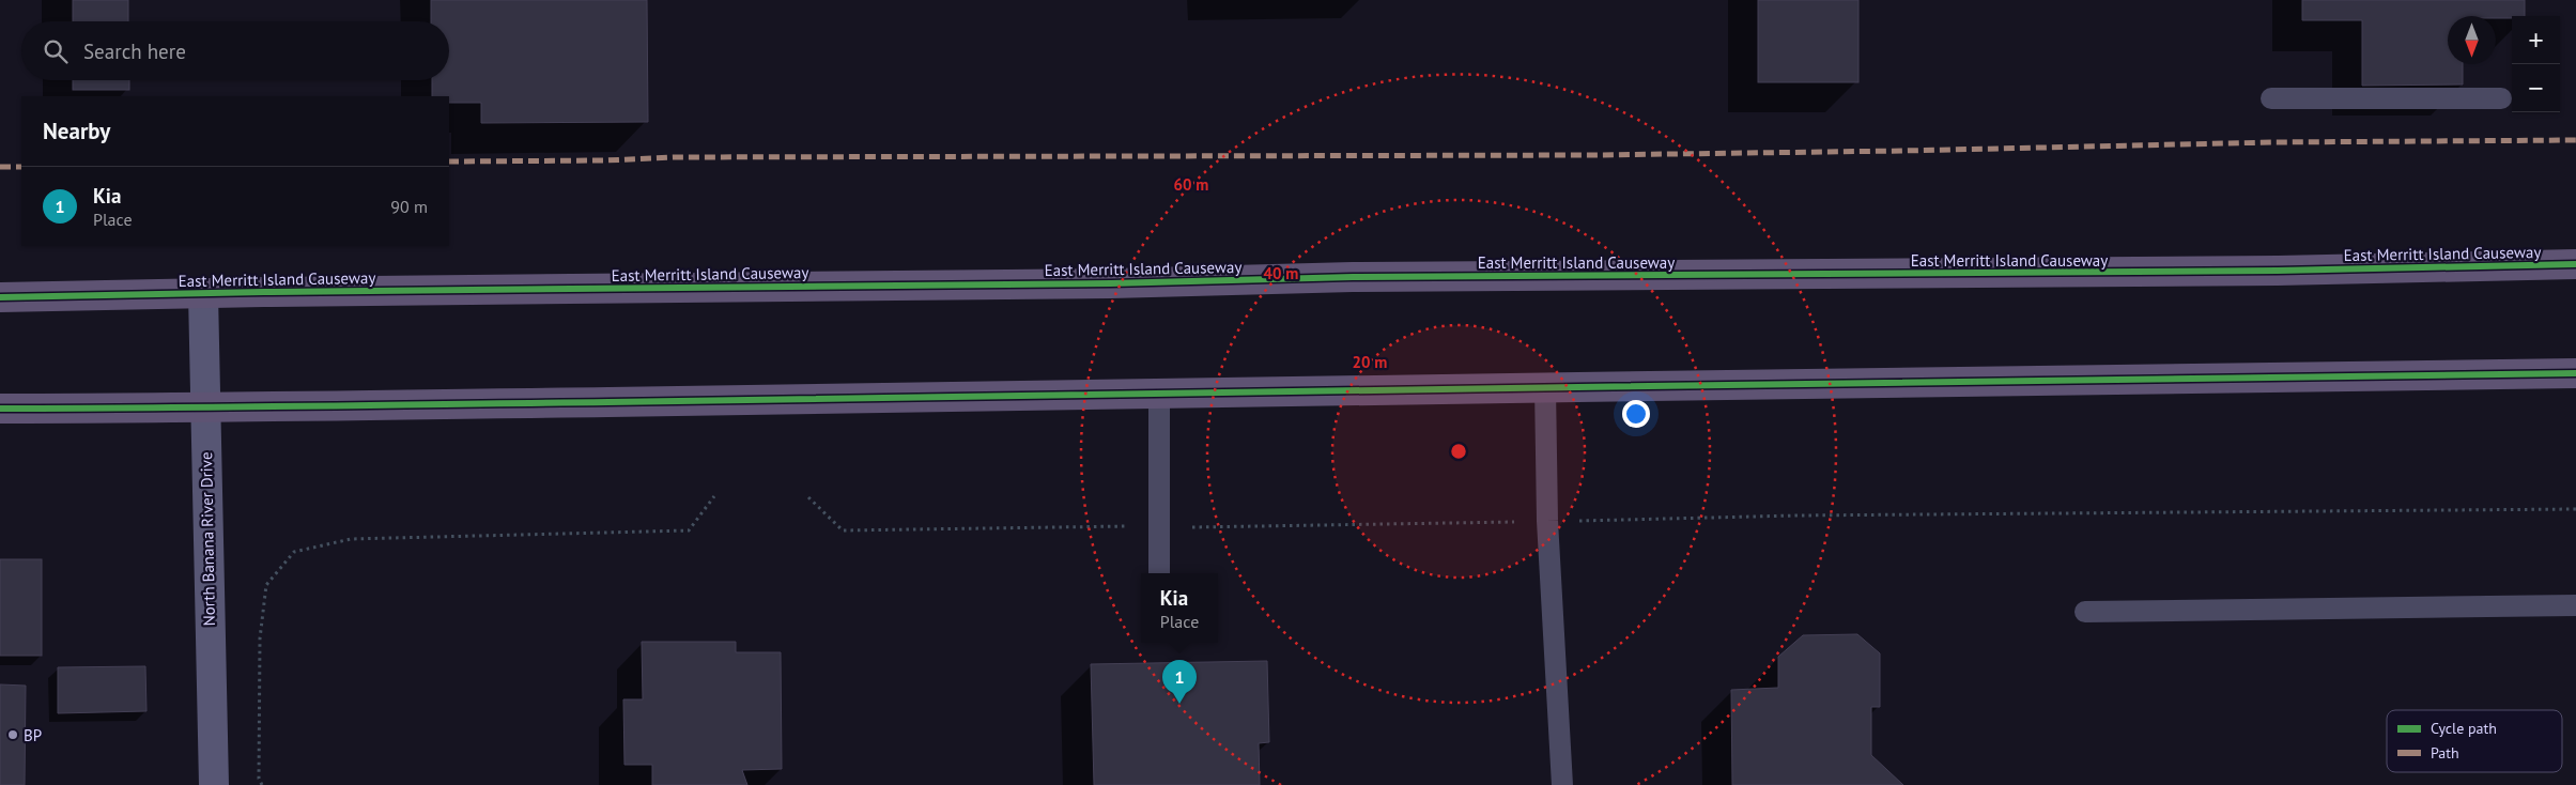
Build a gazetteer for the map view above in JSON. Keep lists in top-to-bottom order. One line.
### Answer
{"streets":{"main road":["East Merritt Island Causeway"],"street":["North Banana River Drive"]},"crossings":[["East Merritt Island Causeway","North Banana River Drive"]],"places":["BP"],"legend":["Cycle path","Path"],"north":"bottom","page":{"map_buttons":["+","−"],"search":"Search here","heading":"Nearby","list":[{"mark":"1","name":"Kia","note":"Place","value":"90 m"}],"popup":["Kia","Place"],"pins":"1"},"rings":["60 m","40 m","20 m"]}
